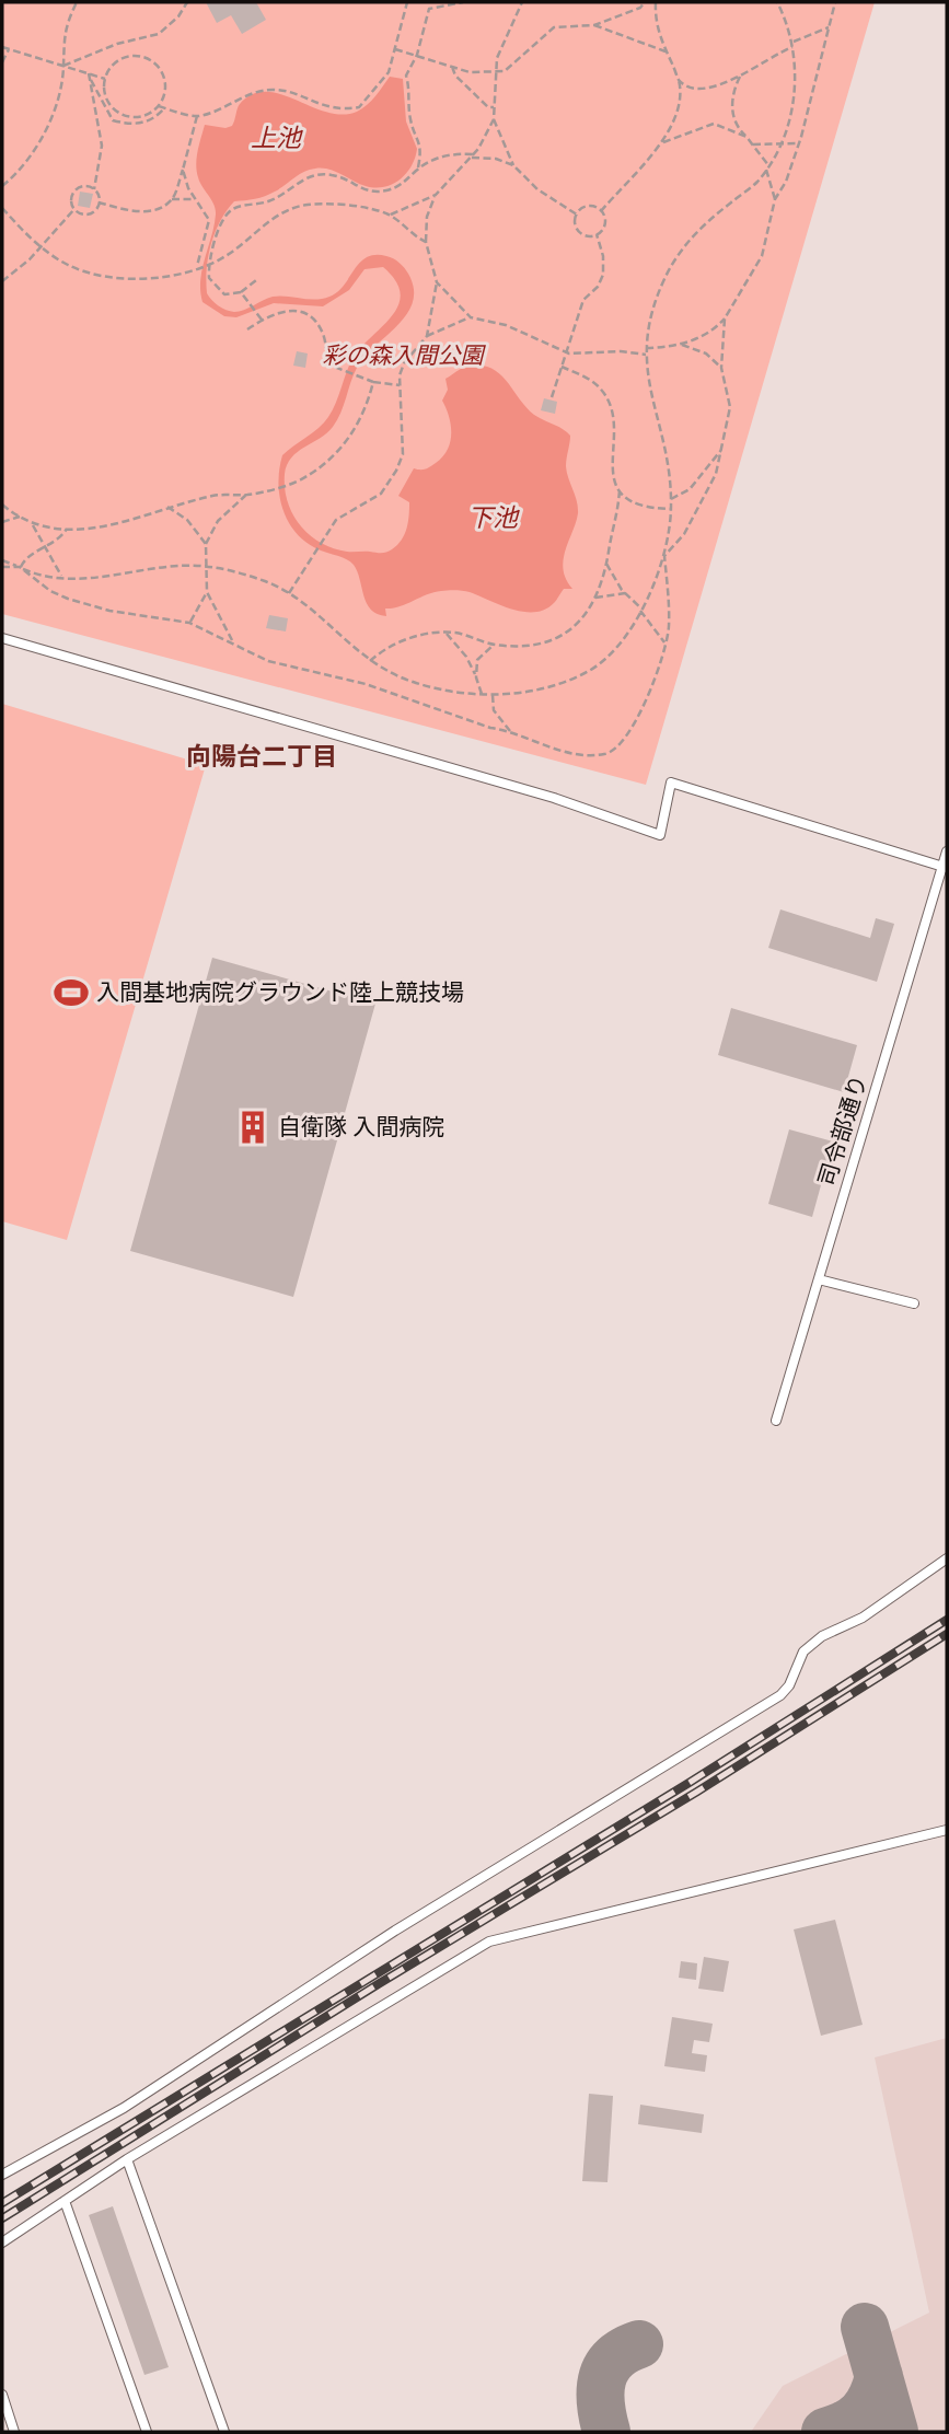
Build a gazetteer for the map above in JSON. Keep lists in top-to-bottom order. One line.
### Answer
{"streets":{"lane":["司令部通り"]},"districts":["向陽台二丁目"],"water":["上池","下池"],"parks":["彩の森入間公園"],"places":{"sports":["入間基地病院グラウンド陸上競技場"],"building":["自衛隊 入間病院"]}}
